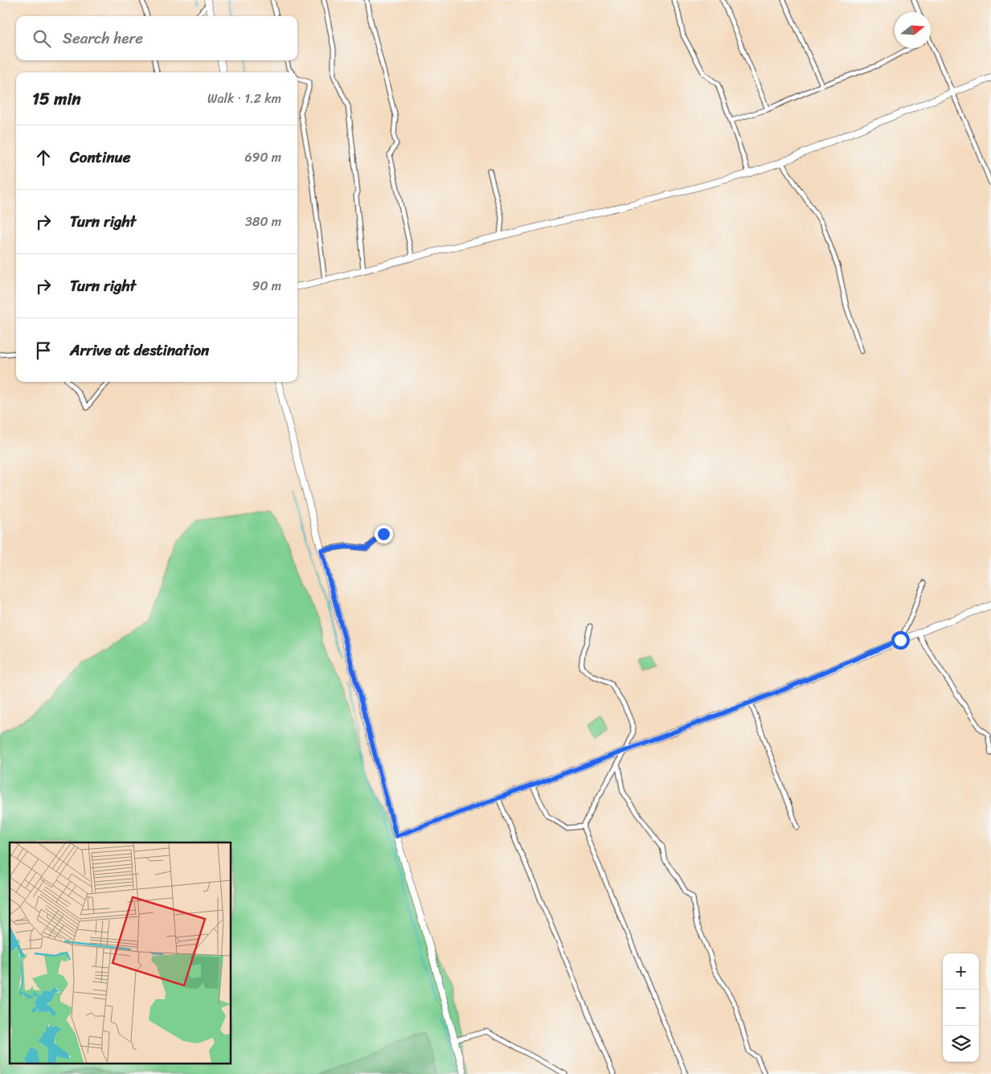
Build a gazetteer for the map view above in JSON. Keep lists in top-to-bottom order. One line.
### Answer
{"north":"right","page":{"search":"Search here","heading":["15 min","Walk · 1.2 km"],"list":[["Continue","690 m"],["Turn right","380 m"],["Turn right","90 m"],"Arrive at destination"],"map_buttons":["+","−"]}}
